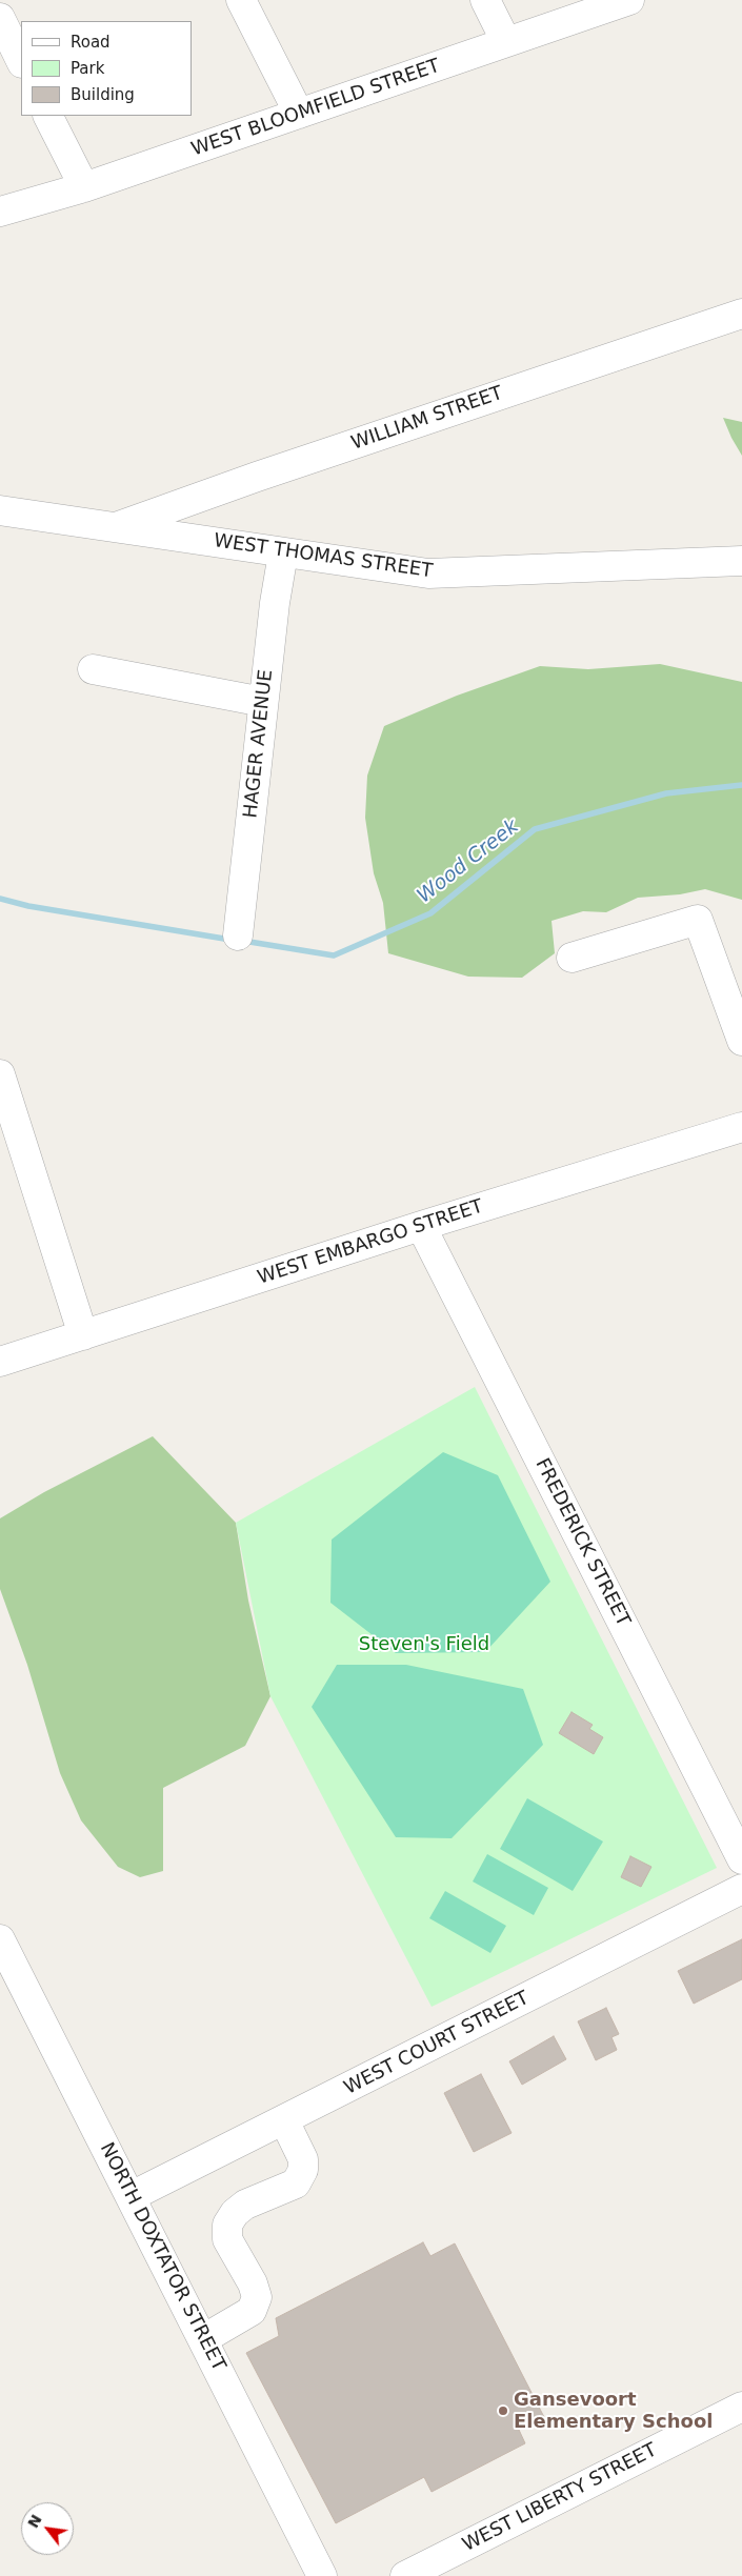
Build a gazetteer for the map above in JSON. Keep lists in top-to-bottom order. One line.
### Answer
{"streets":{"street":["WEST BLOOMFIELD STREET","WILLIAM STREET","WEST THOMAS STREET","HAGER AVENUE","WEST EMBARGO STREET","FREDERICK STREET","WEST COURT STREET","NORTH DOXTATOR STREET","WEST LIBERTY STREET"]},"crossings":[["WILLIAM STREET","WEST THOMAS STREET"],["WEST THOMAS STREET","HAGER AVENUE"],["WEST EMBARGO STREET","FREDERICK STREET"],["WEST COURT STREET","NORTH DOXTATOR STREET"]],"water":["Wood Creek"],"parks":["Steven's Field"],"places":["Gansevoort Elementary School"],"legend":["Road","Park","Building"],"north":"top left"}
